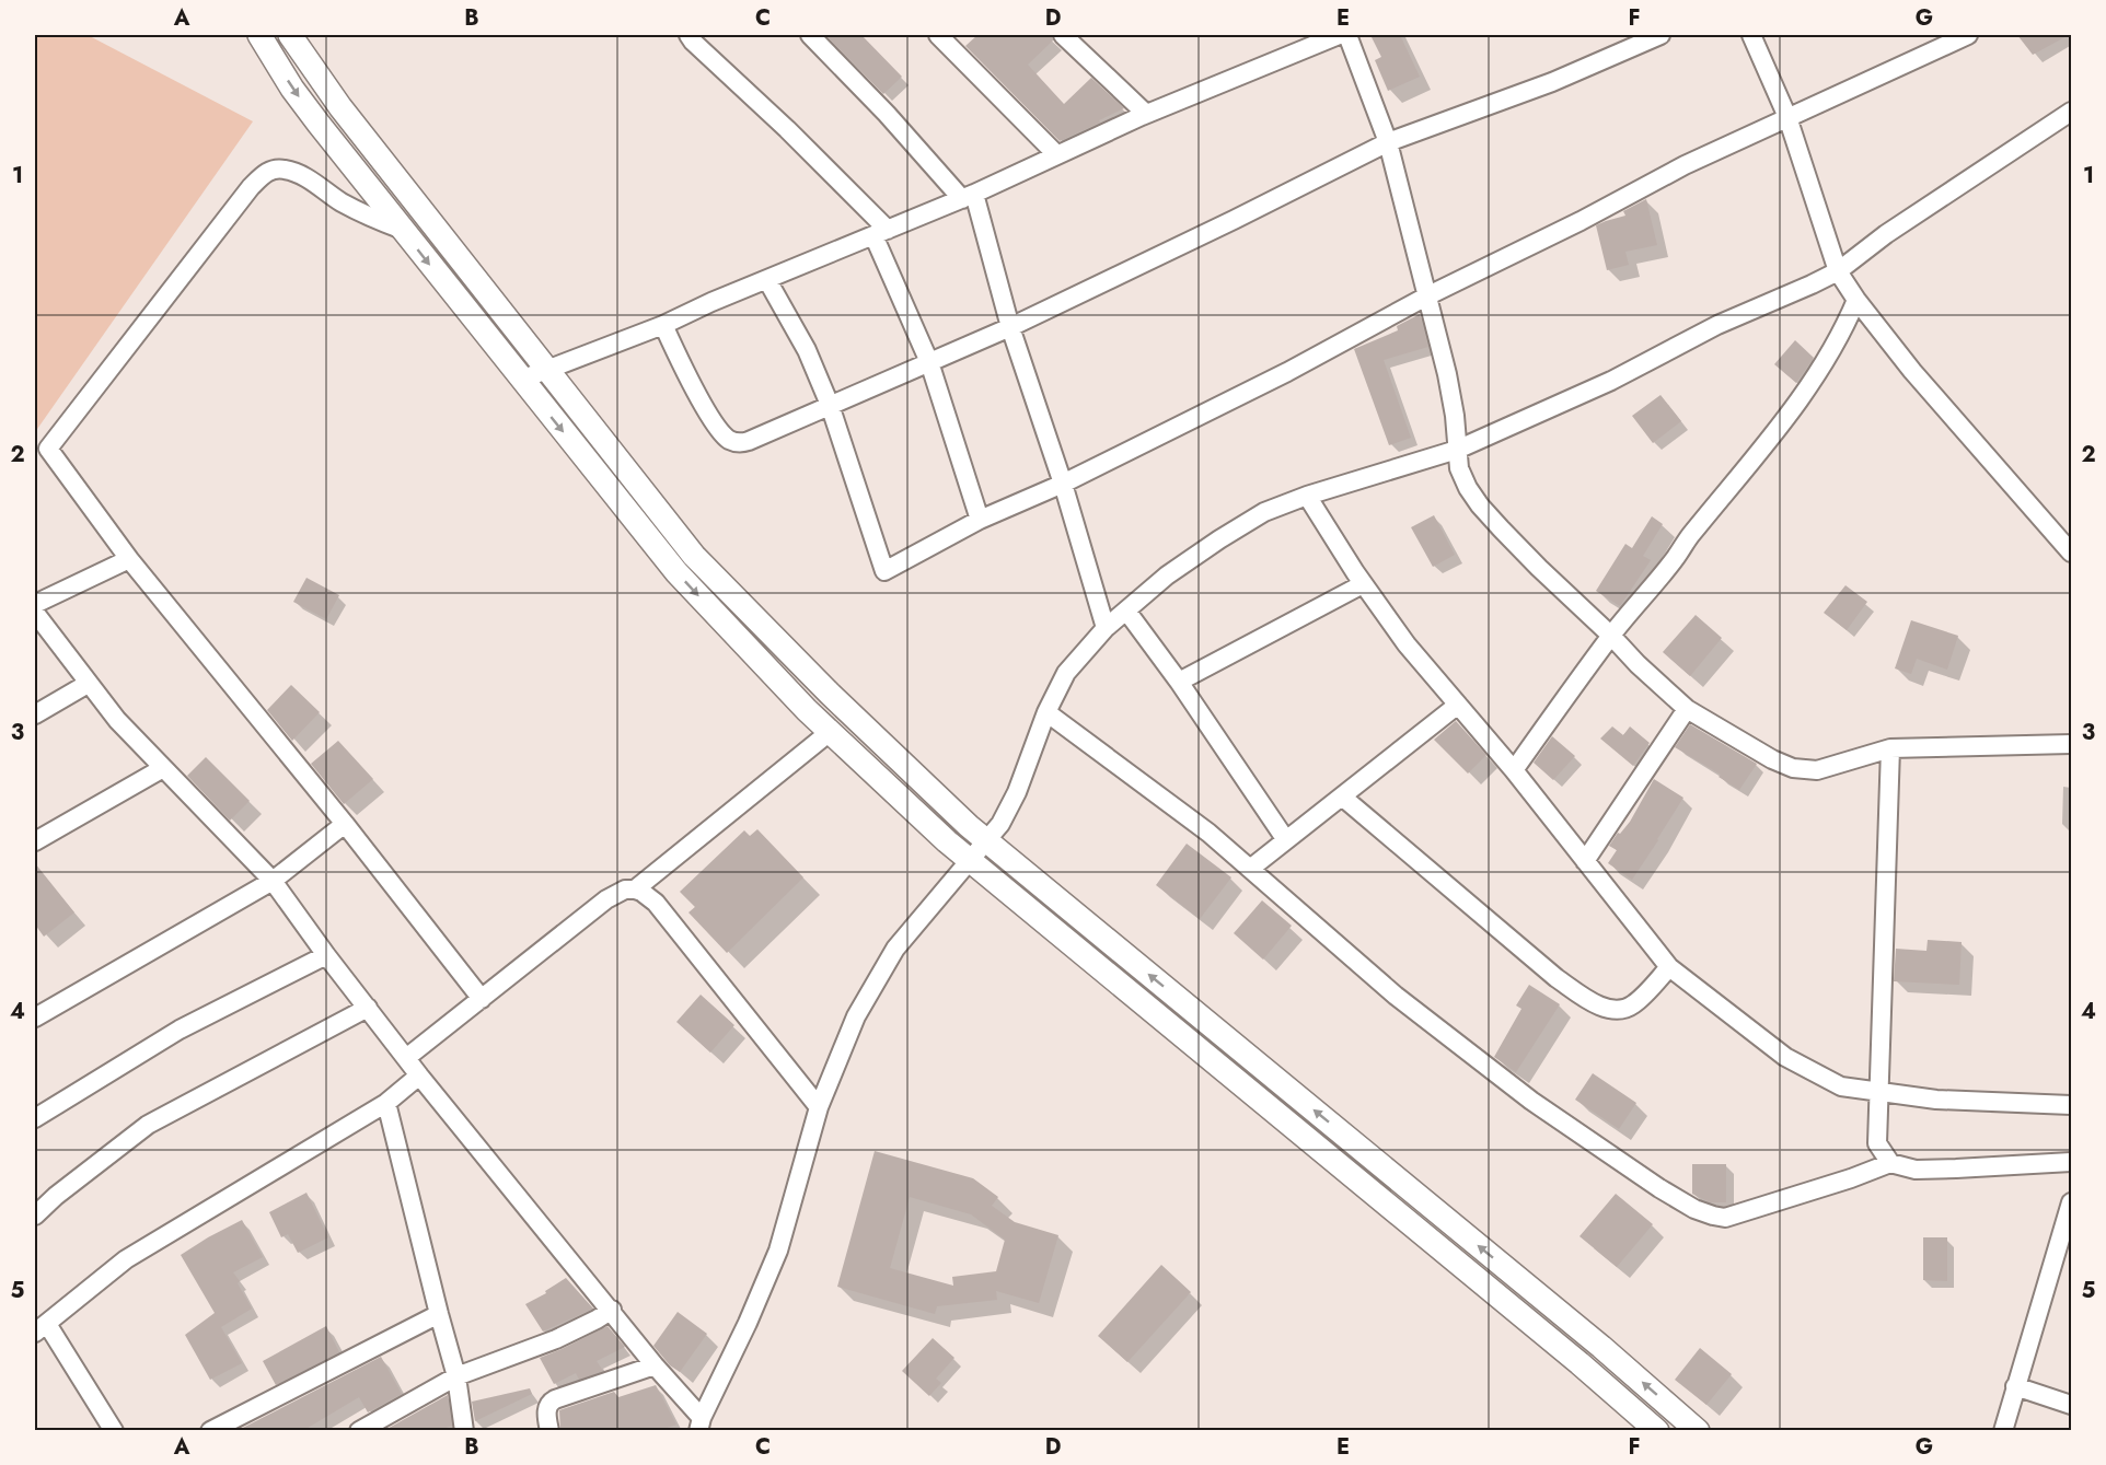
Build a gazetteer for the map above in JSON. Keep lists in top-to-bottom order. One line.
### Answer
{"grid":{"columns":["A","B","C","D","E","F","G"],"rows":["1","2","3","4","5"]}}
